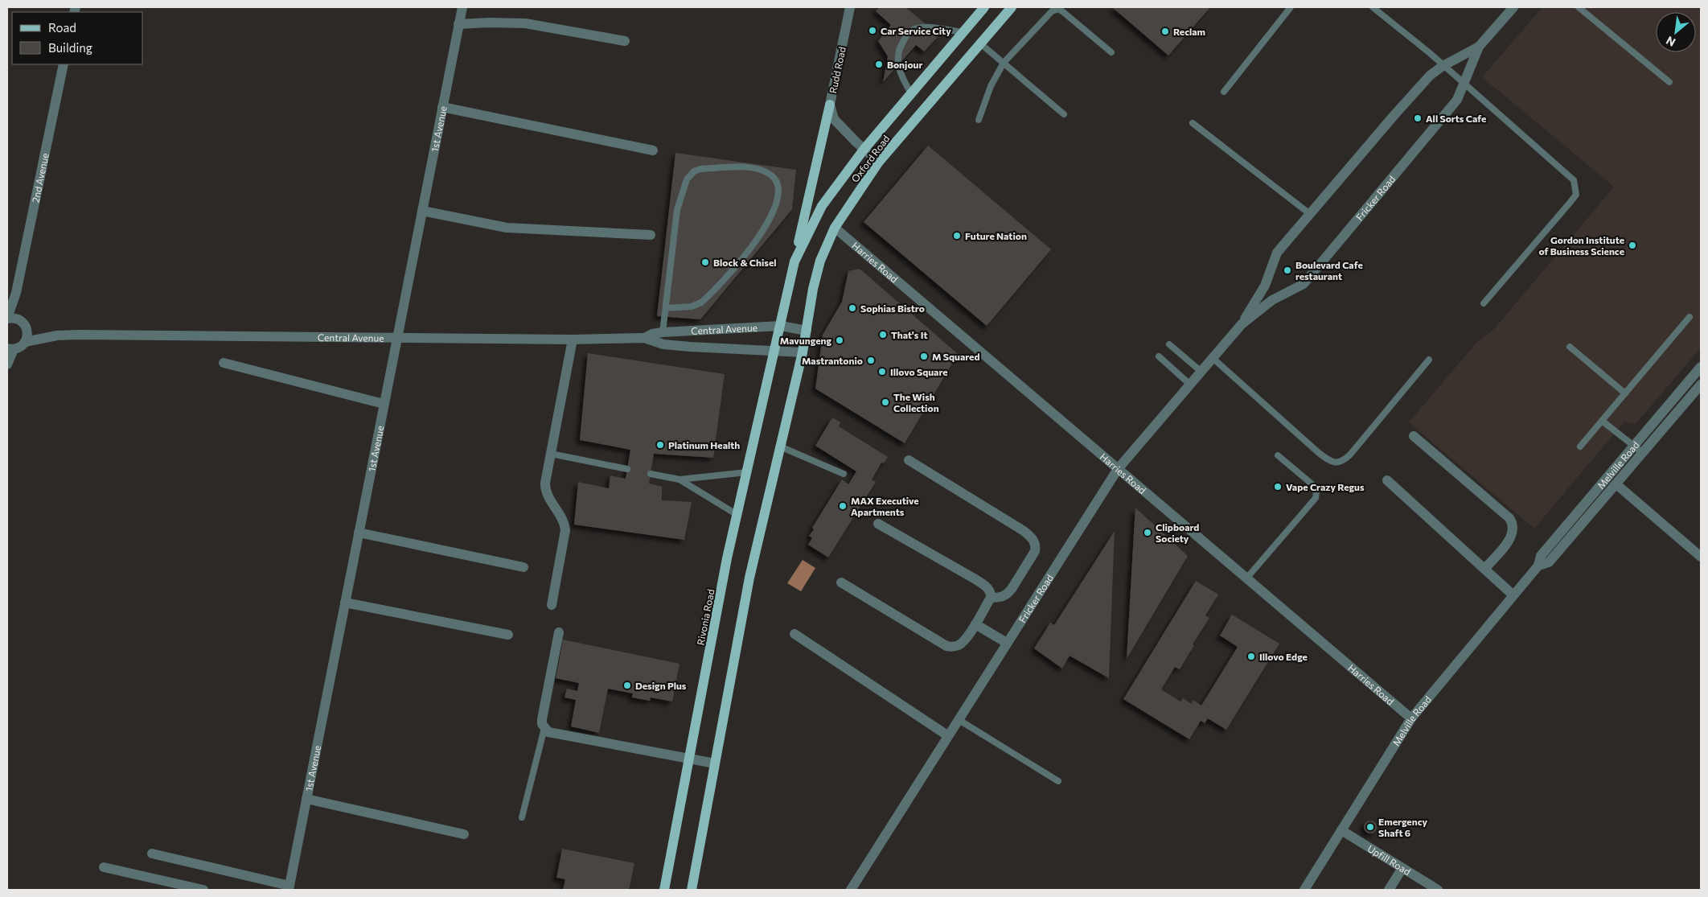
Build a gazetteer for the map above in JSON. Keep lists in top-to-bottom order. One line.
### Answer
{"streets":{"main road":["Oxford Road","Rivonia Road"],"street":["Rudd Road","1st Avenue","2nd Avenue","Fricker Road","Harries Road","Central Avenue","Melville Road","Upfill Road"]},"crossings":[["Rudd Road","Oxford Road"],["1st Avenue","Central Avenue"],["Oxford Road","Harries Road"],["Oxford Road","Central Avenue"],["Oxford Road","Rivonia Road"],["Fricker Road","Harries Road"],["Harries Road","Melville Road"],["Central Avenue","Rivonia Road"],["Melville Road","Upfill Road"]],"places":["Car Service City","Reclam","Bonjour","All Sorts Cafe","Future Nation","Gordon Institute of Business Science","Block & Chisel","Boulevard Cafe restaurant","Sophias Bistro","That's It","Mavungeng","M Squared","Mastrantonio","Illovo Square","The Wish Collection","Platinum Health","Vape Crazy Regus","MAX Executive Apartments","Clipboard Society","Illovo Edge","Design Plus","Emergency Shaft 6"],"legend":["Road","Building"],"north":"bottom left"}
